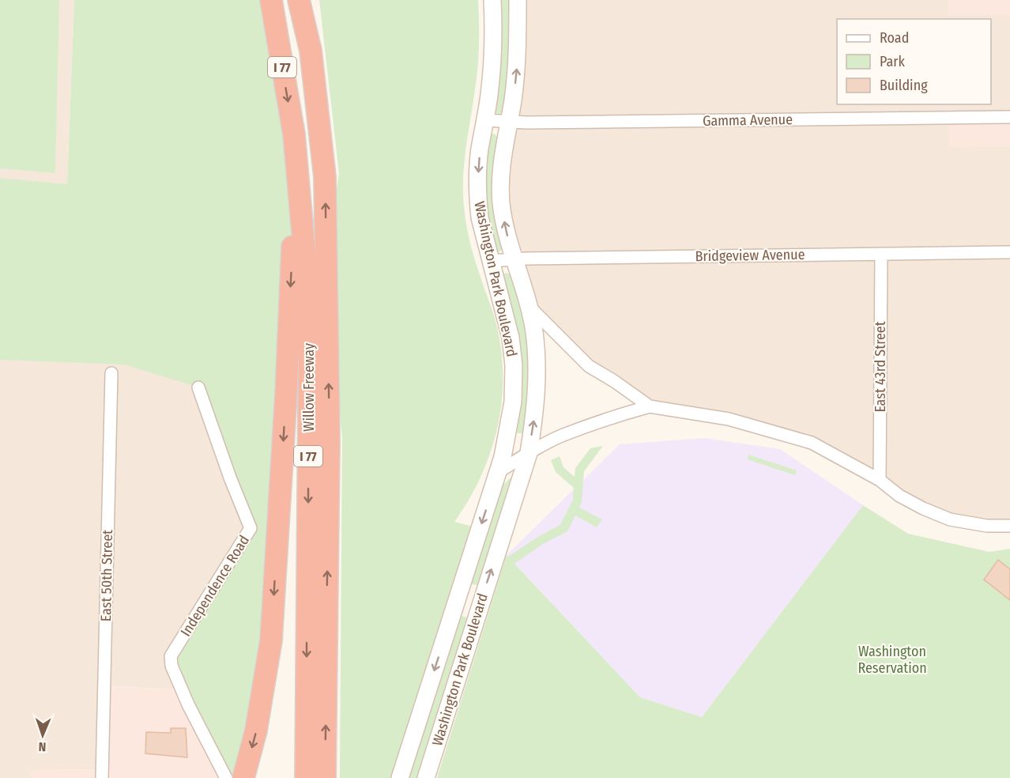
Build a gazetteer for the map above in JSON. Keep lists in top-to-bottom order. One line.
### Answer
{"streets":{"highway":["I 77","Willow Freeway"],"street":["Gamma Avenue","Bridgeview Avenue","Washington Park Boulevard","East 43rd Street","East 50th Street","Independence Road"]},"crossings":[["Gamma Avenue","Washington Park Boulevard"],["Bridgeview Avenue","Washington Park Boulevard"],["Bridgeview Avenue","East 43rd Street"],["Washington Park Boulevard","East 43rd Street"]],"parks":["Washington Reservation"],"legend":["Road","Park","Building"],"north":"bottom"}
